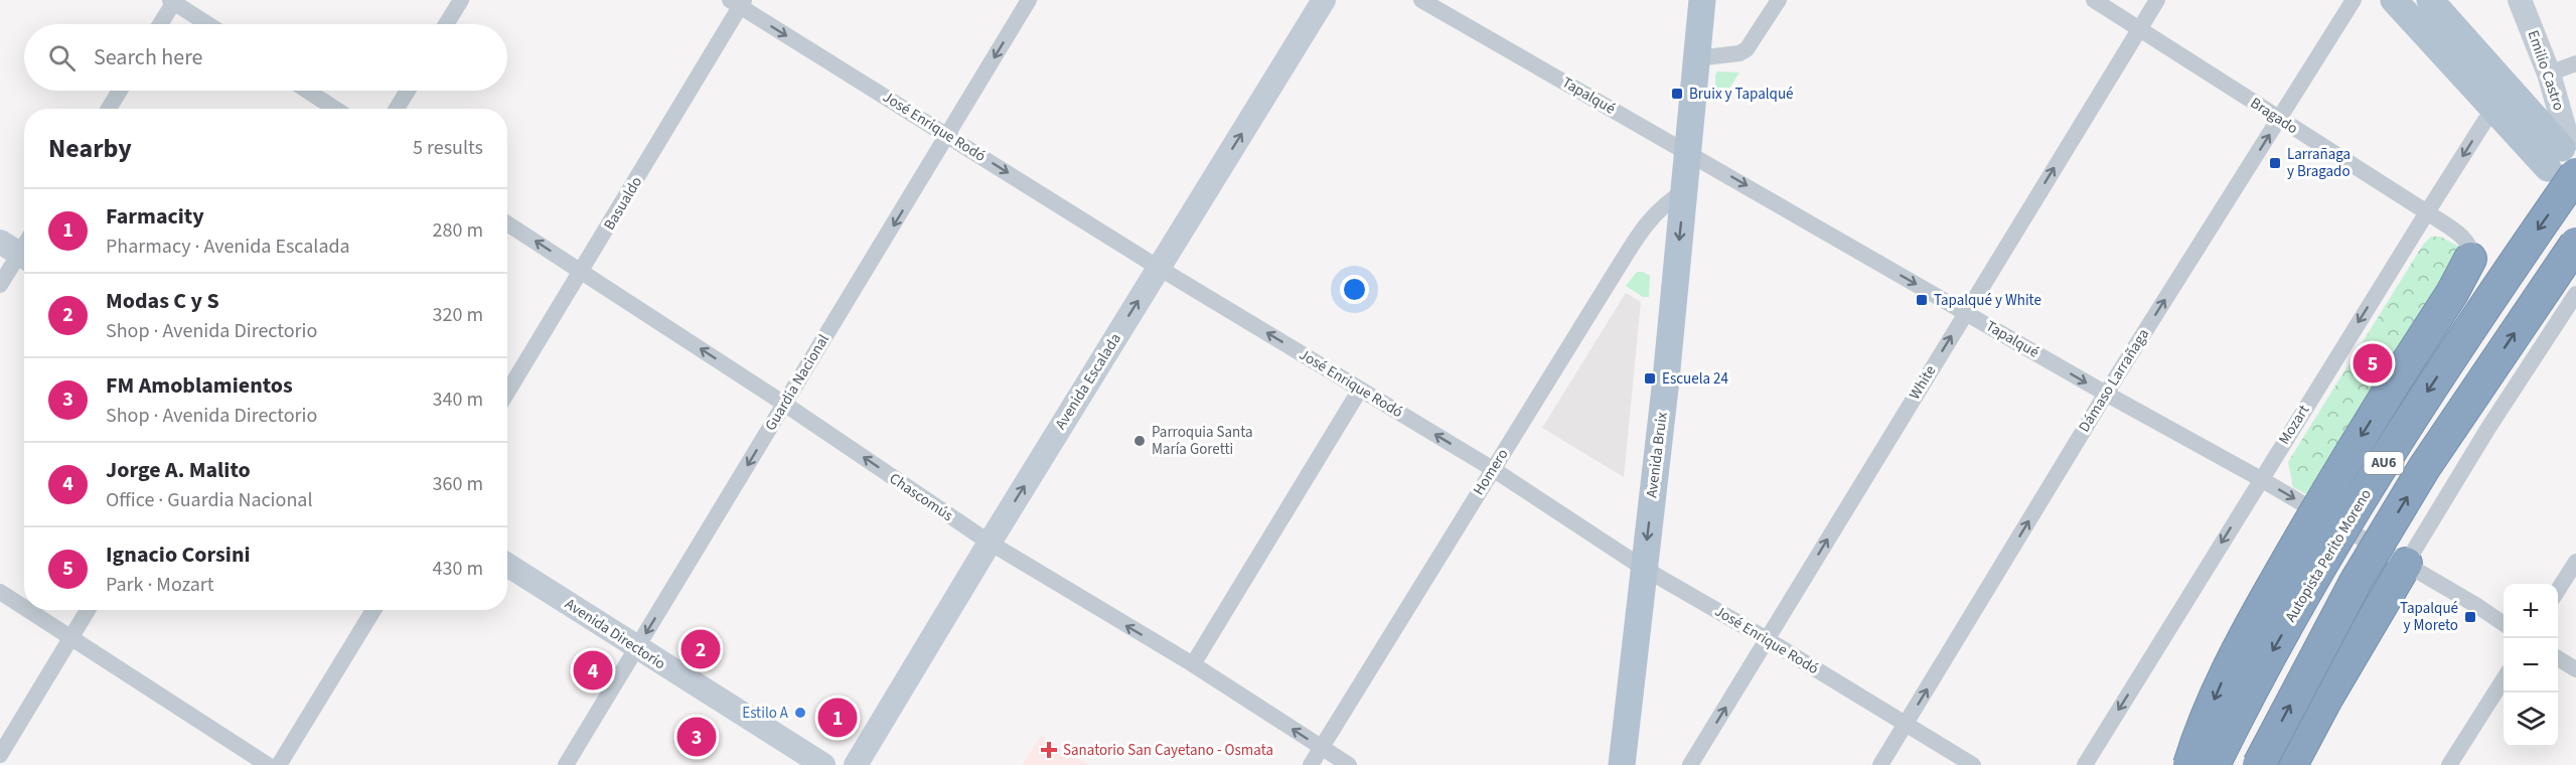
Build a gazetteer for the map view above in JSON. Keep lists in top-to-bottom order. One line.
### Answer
{"streets":{"highway":["AU6","Autopista Perito Moreno"],"main road":["Avenida Bruix"],"street":["Emilio Castro","Tapalqué","Bragado","José Enrique Rodó","Basualdo","Dámaso Larrañaga","Avenida Escalada","Guardia Nacional","White","Mozart","Homero","Chascomús","Avenida Directorio"]},"crossings":[["Emilio Castro","Autopista Perito Moreno"],["Tapalqué","Dámaso Larrañaga"],["Tapalqué","White"],["Tapalqué","Mozart"],["Tapalqué","Avenida Bruix"],["Bragado","Dámaso Larrañaga"],["Bragado","White"],["Bragado","Mozart"],["José Enrique Rodó","Basualdo"],["José Enrique Rodó","Dámaso Larrañaga"],["José Enrique Rodó","Avenida Escalada"],["José Enrique Rodó","Guardia Nacional"],["José Enrique Rodó","White"],["José Enrique Rodó","Avenida Bruix"],["José Enrique Rodó","Homero"],["Basualdo","Chascomús"],["Avenida Escalada","Chascomús"],["Guardia Nacional","Chascomús"],["Guardia Nacional","Avenida Directorio"],["Avenida Bruix","Homero"],["Homero","Chascomús"]],"one_way":["Tapalqué","Dámaso Larrañaga","Avenida Escalada","Guardia Nacional","White","Mozart","Avenida Bruix","Chascomús"],"places":{"transit":["Bruix y Tapalqué","Larrañaga y Bragado","Tapalqué y White","Escuela 24","Tapalqué y Moreto"],"other":["Parroquia Santa María Goretti","Estilo A"],"health":["Sanatorio San Cayetano - Osmata"]},"page":{"search":"Search here","heading":["Nearby","5 results"],"list":[{"mark":"1","name":"Farmacity","note":"Pharmacy · Avenida Escalada","value":"280 m"},{"mark":"2","name":"Modas C y S","note":"Shop · Avenida Directorio","value":"320 m"},{"mark":"3","name":"FM Amoblamientos","note":"Shop · Avenida Directorio","value":"340 m"},{"mark":"4","name":"Jorge A. Malito","note":"Office · Guardia Nacional","value":"360 m"},{"mark":"5","name":"Ignacio Corsini","note":"Park · Mozart","value":"430 m"}],"pins":["5","2","4","1","3"],"map_buttons":["+","−"]}}
